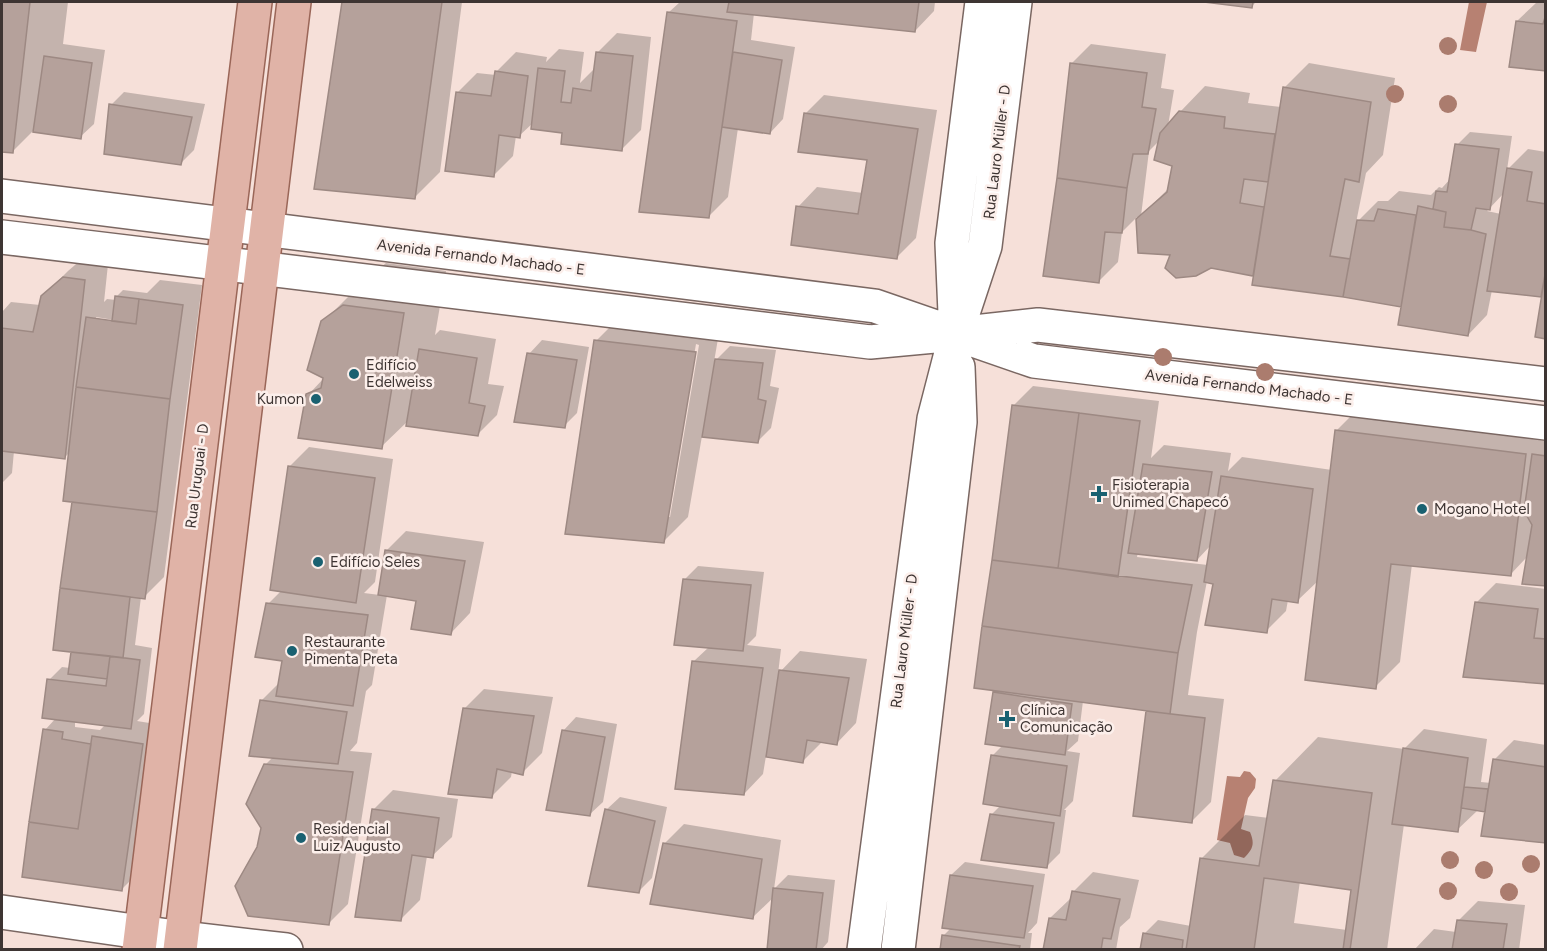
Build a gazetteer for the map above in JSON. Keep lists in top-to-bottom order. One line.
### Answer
{"streets":{"main road":["Rua Uruguai - D"],"street":["Rua Lauro Müller - D","Avenida Fernando Machado - E"]},"crossings":[["Rua Lauro Müller - D","Avenida Fernando Machado - E"],["Avenida Fernando Machado - E","Rua Uruguai - D"]],"places":{"other":["Edifício Edelweiss","Kumon","Mogano Hotel","Edifício Seles","Restaurante Pimenta Preta","Residencial Luiz Augusto"],"health":["Fisioterapia Unimed Chapecó","Clínica Comunicação"]}}
